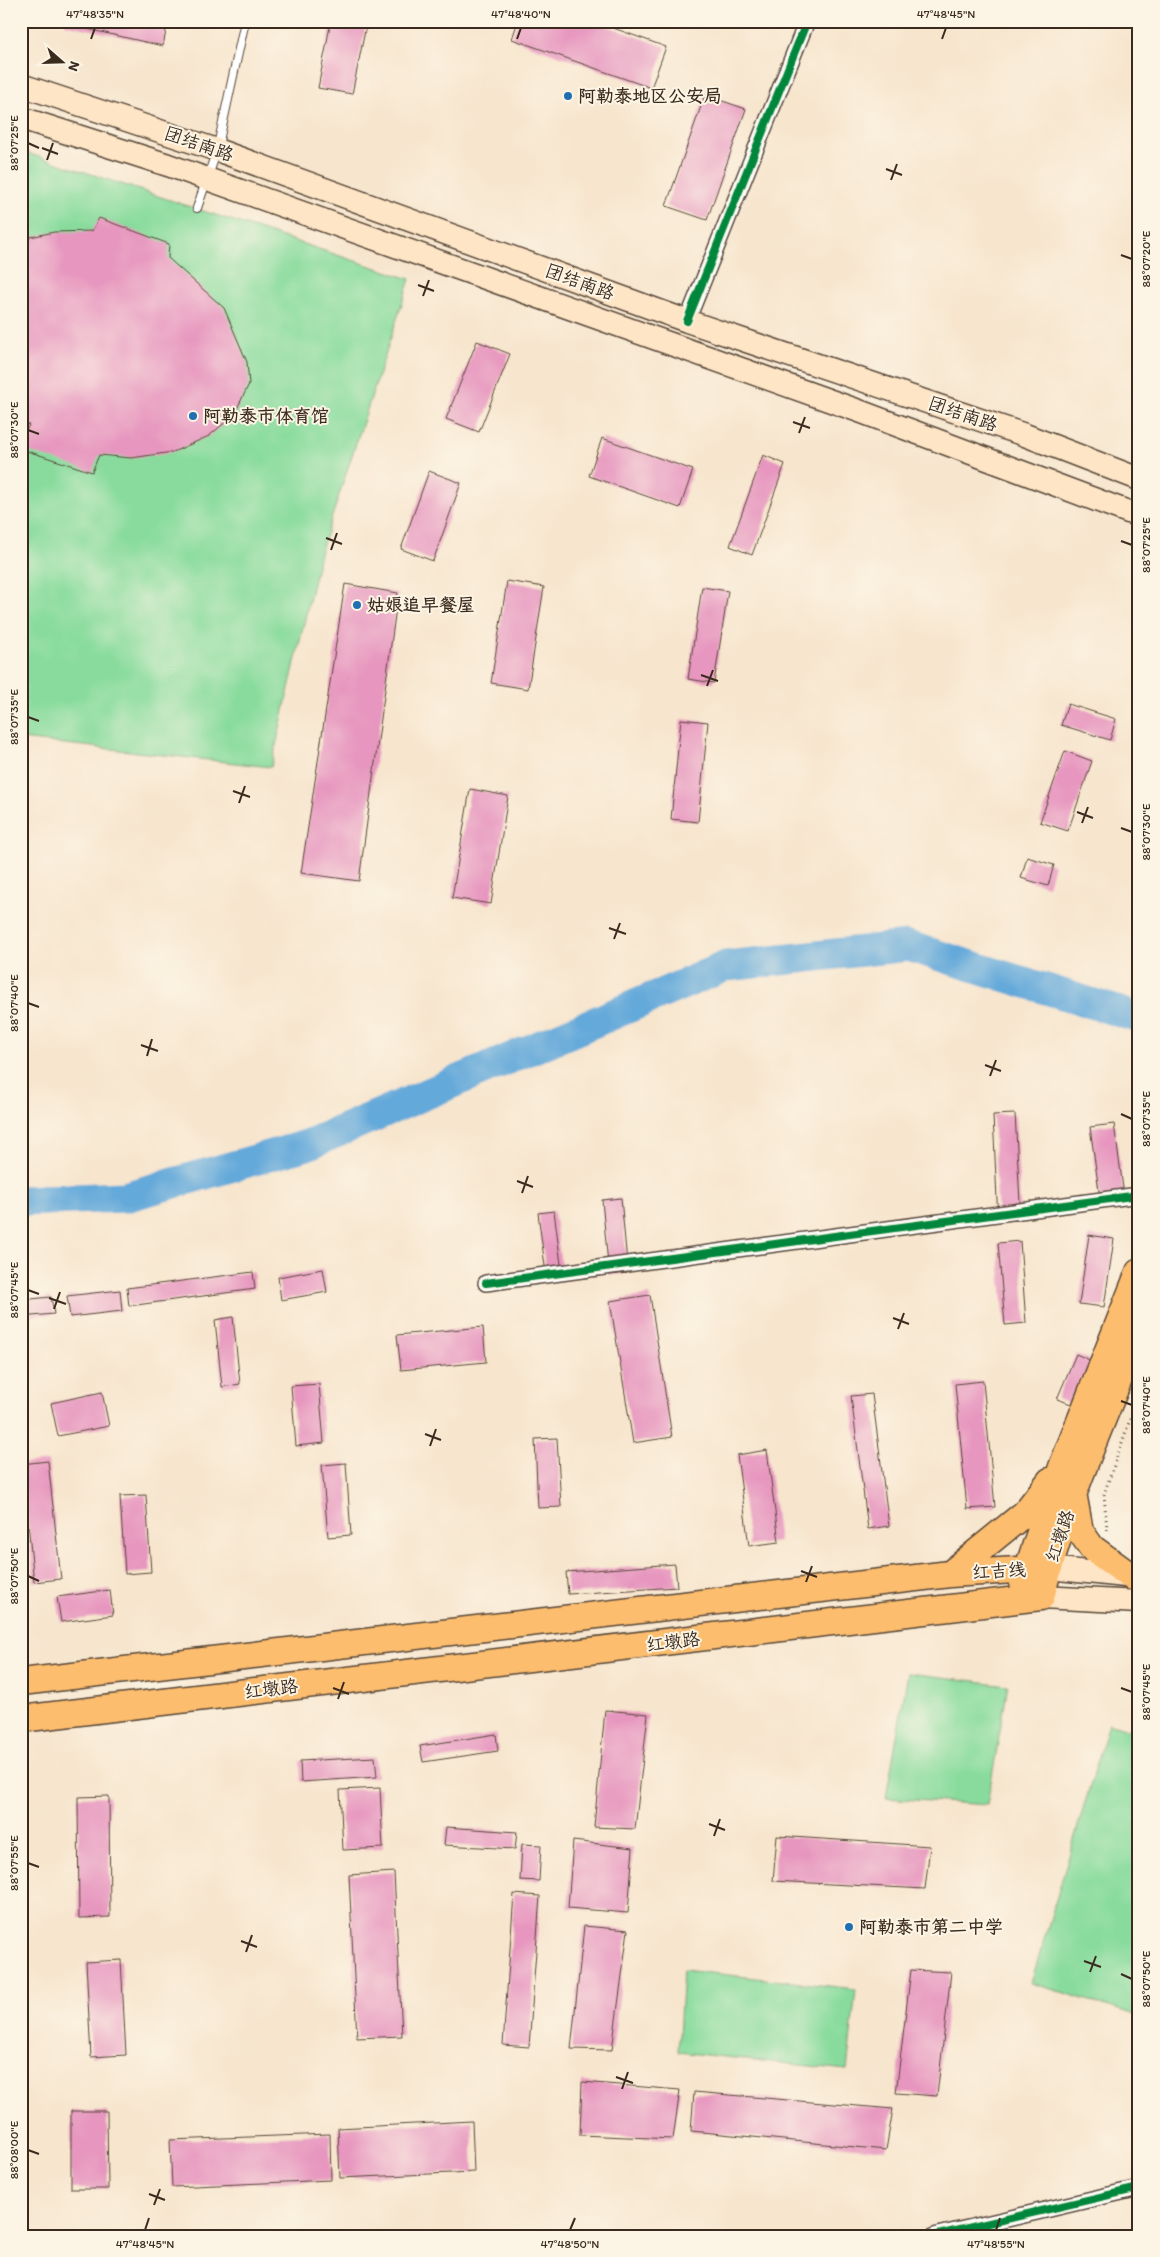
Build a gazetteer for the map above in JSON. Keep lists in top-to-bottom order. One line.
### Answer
{"streets":{"highway":["红墩路","红吉线"],"main road":["团结南路"]},"crossings":[["红墩路","红吉线"]],"places":["阿勒泰地区公安局","阿勒泰市体育馆","姑娘追早餐屋","阿勒泰市第二中学"],"north":"right","coordinates":["47°48'35\"N","47°48'40\"N","47°48'45\"N","88°07'25\"E","88°07'20\"E","88°07'30\"E","88°07'35\"E","88°07'40\"E","88°07'45\"E","88°07'50\"E","88°07'55\"E","88°08'00\"E","47°48'50\"N","47°48'55\"N"]}
